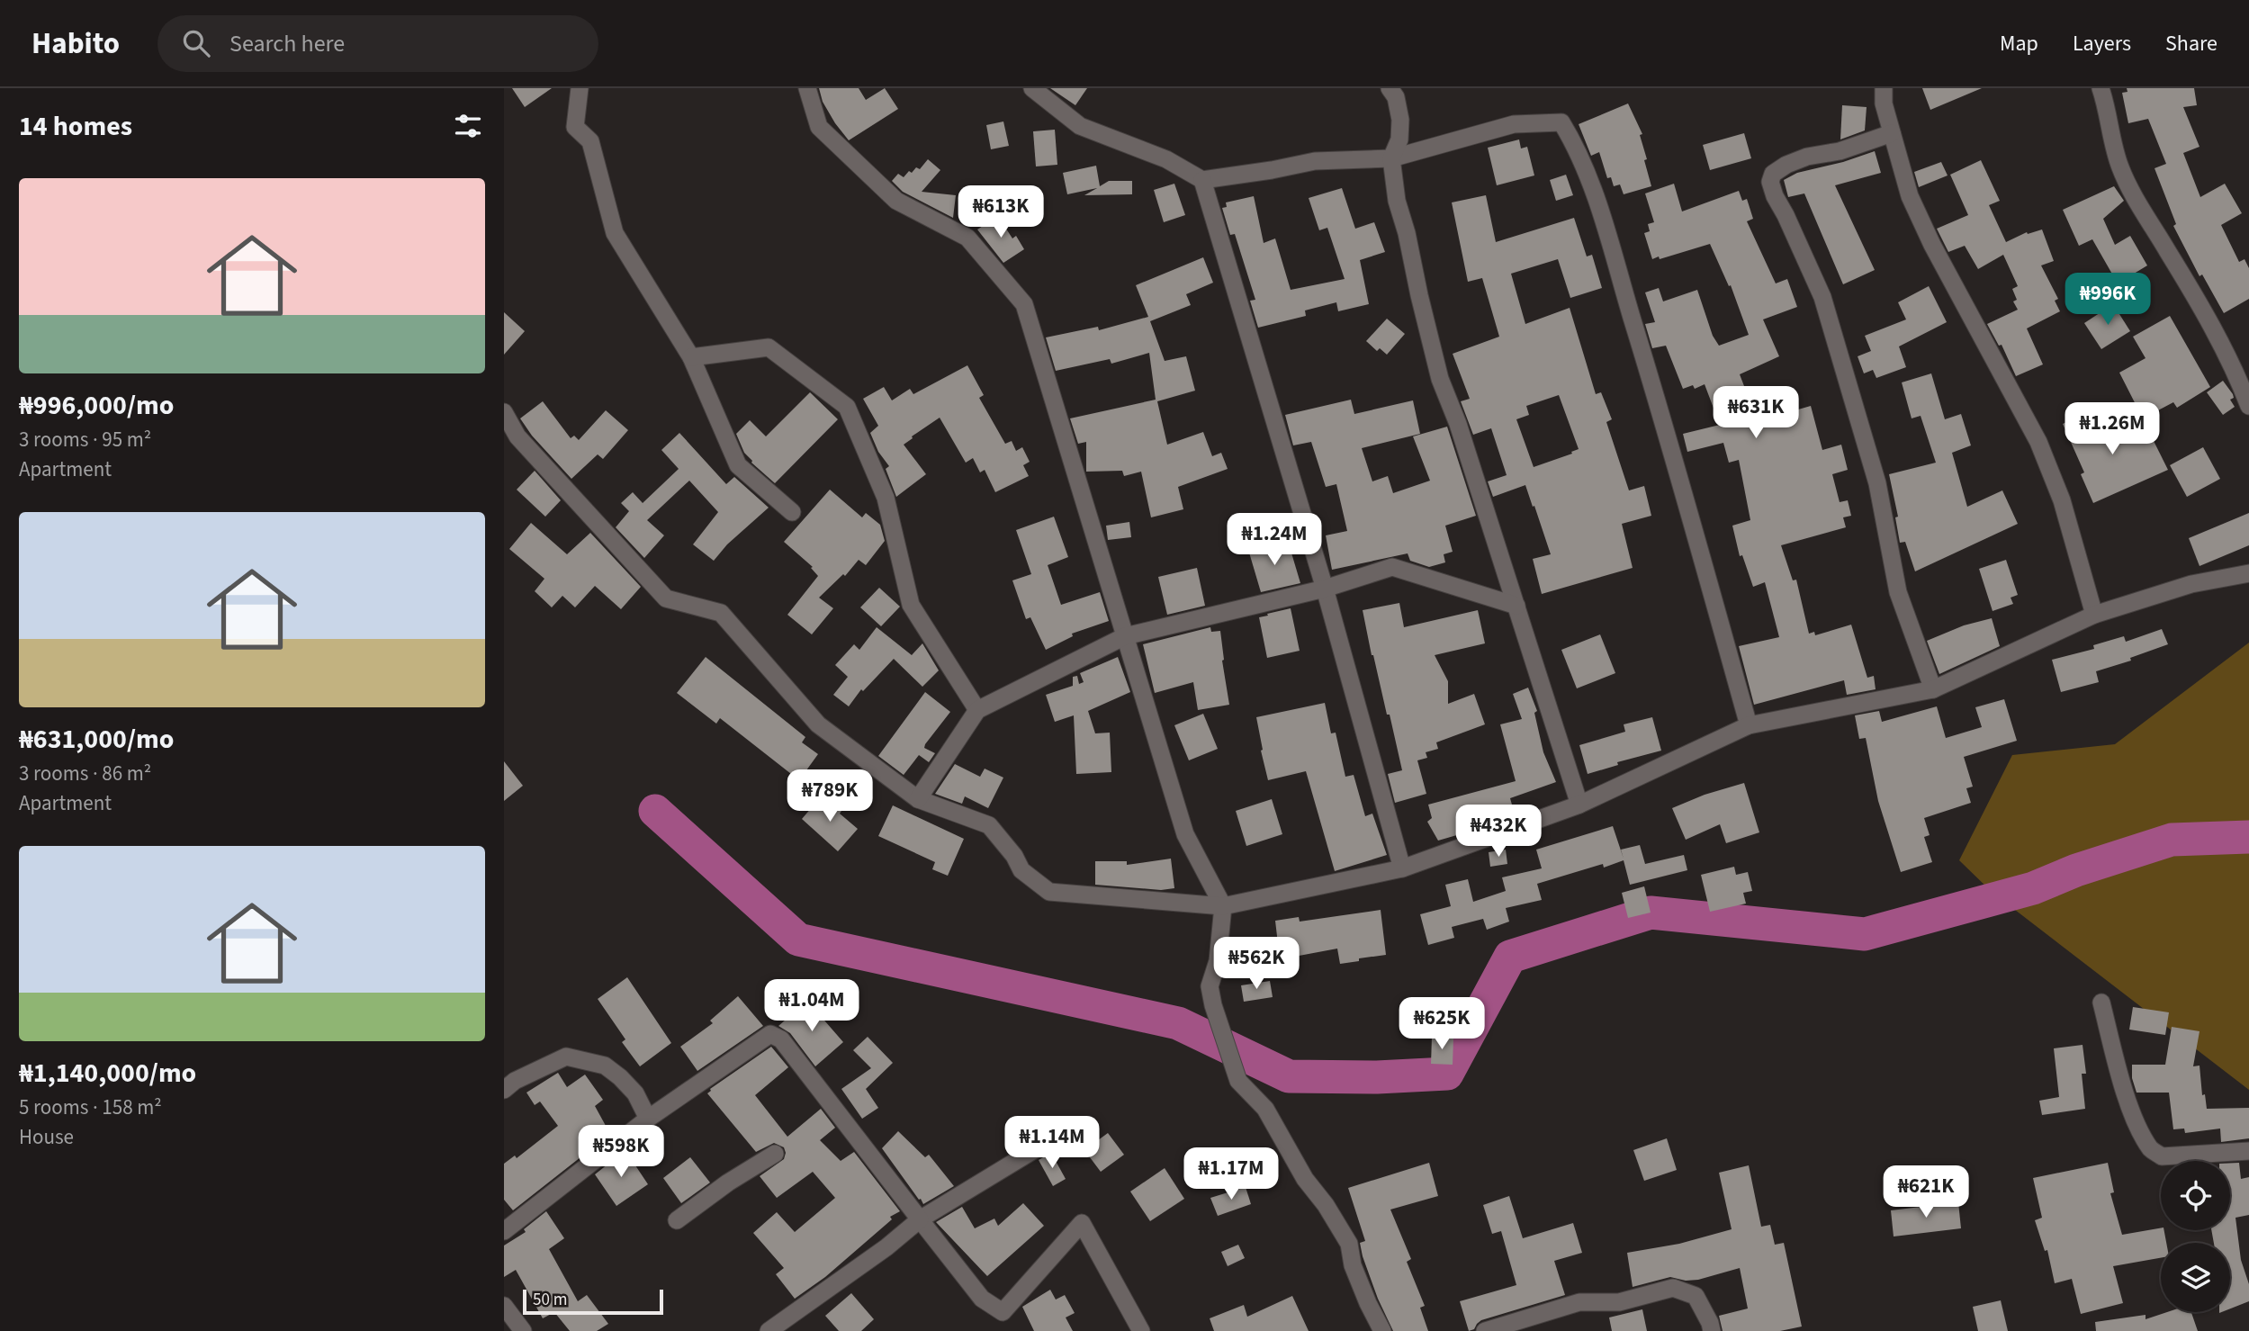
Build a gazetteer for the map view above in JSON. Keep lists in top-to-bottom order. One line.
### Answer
{"scale_bar":"50 m","page":{"header":"Habito","search":"Search here","nav":["Map","Layers","Share"],"heading":"14 homes","list":[{"name":"₦996,000/mo","note":"3 rooms · 95 m² · Apartment"},{"name":"₦631,000/mo","note":"3 rooms · 86 m² · Apartment"},{"name":"₦1,140,000/mo","note":"5 rooms · 158 m² · House"}],"price":["₦613K","₦996K","₦631K","₦1.26M","₦1.24M","₦789K","₦432K","₦562K","₦1.04M","₦625K","₦1.14M","₦598K","₦1.17M","₦621K"],"scale":"50 m"}}
